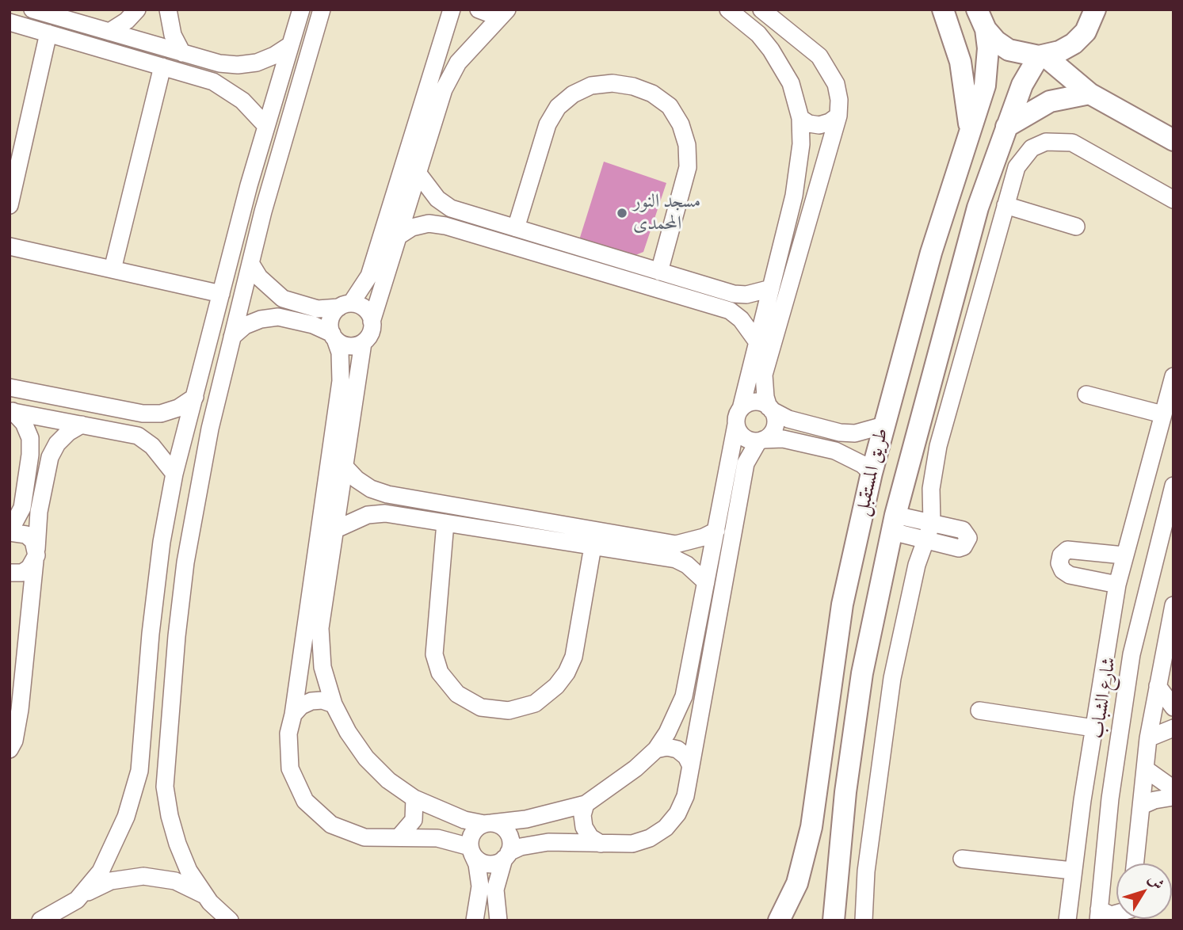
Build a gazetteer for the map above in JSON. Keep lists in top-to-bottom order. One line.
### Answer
{"streets":{"main road":["طريق المستقبل"],"street":["شارع الشباب"]},"places":["مسجد النور المحمدى"],"north":"top right"}
